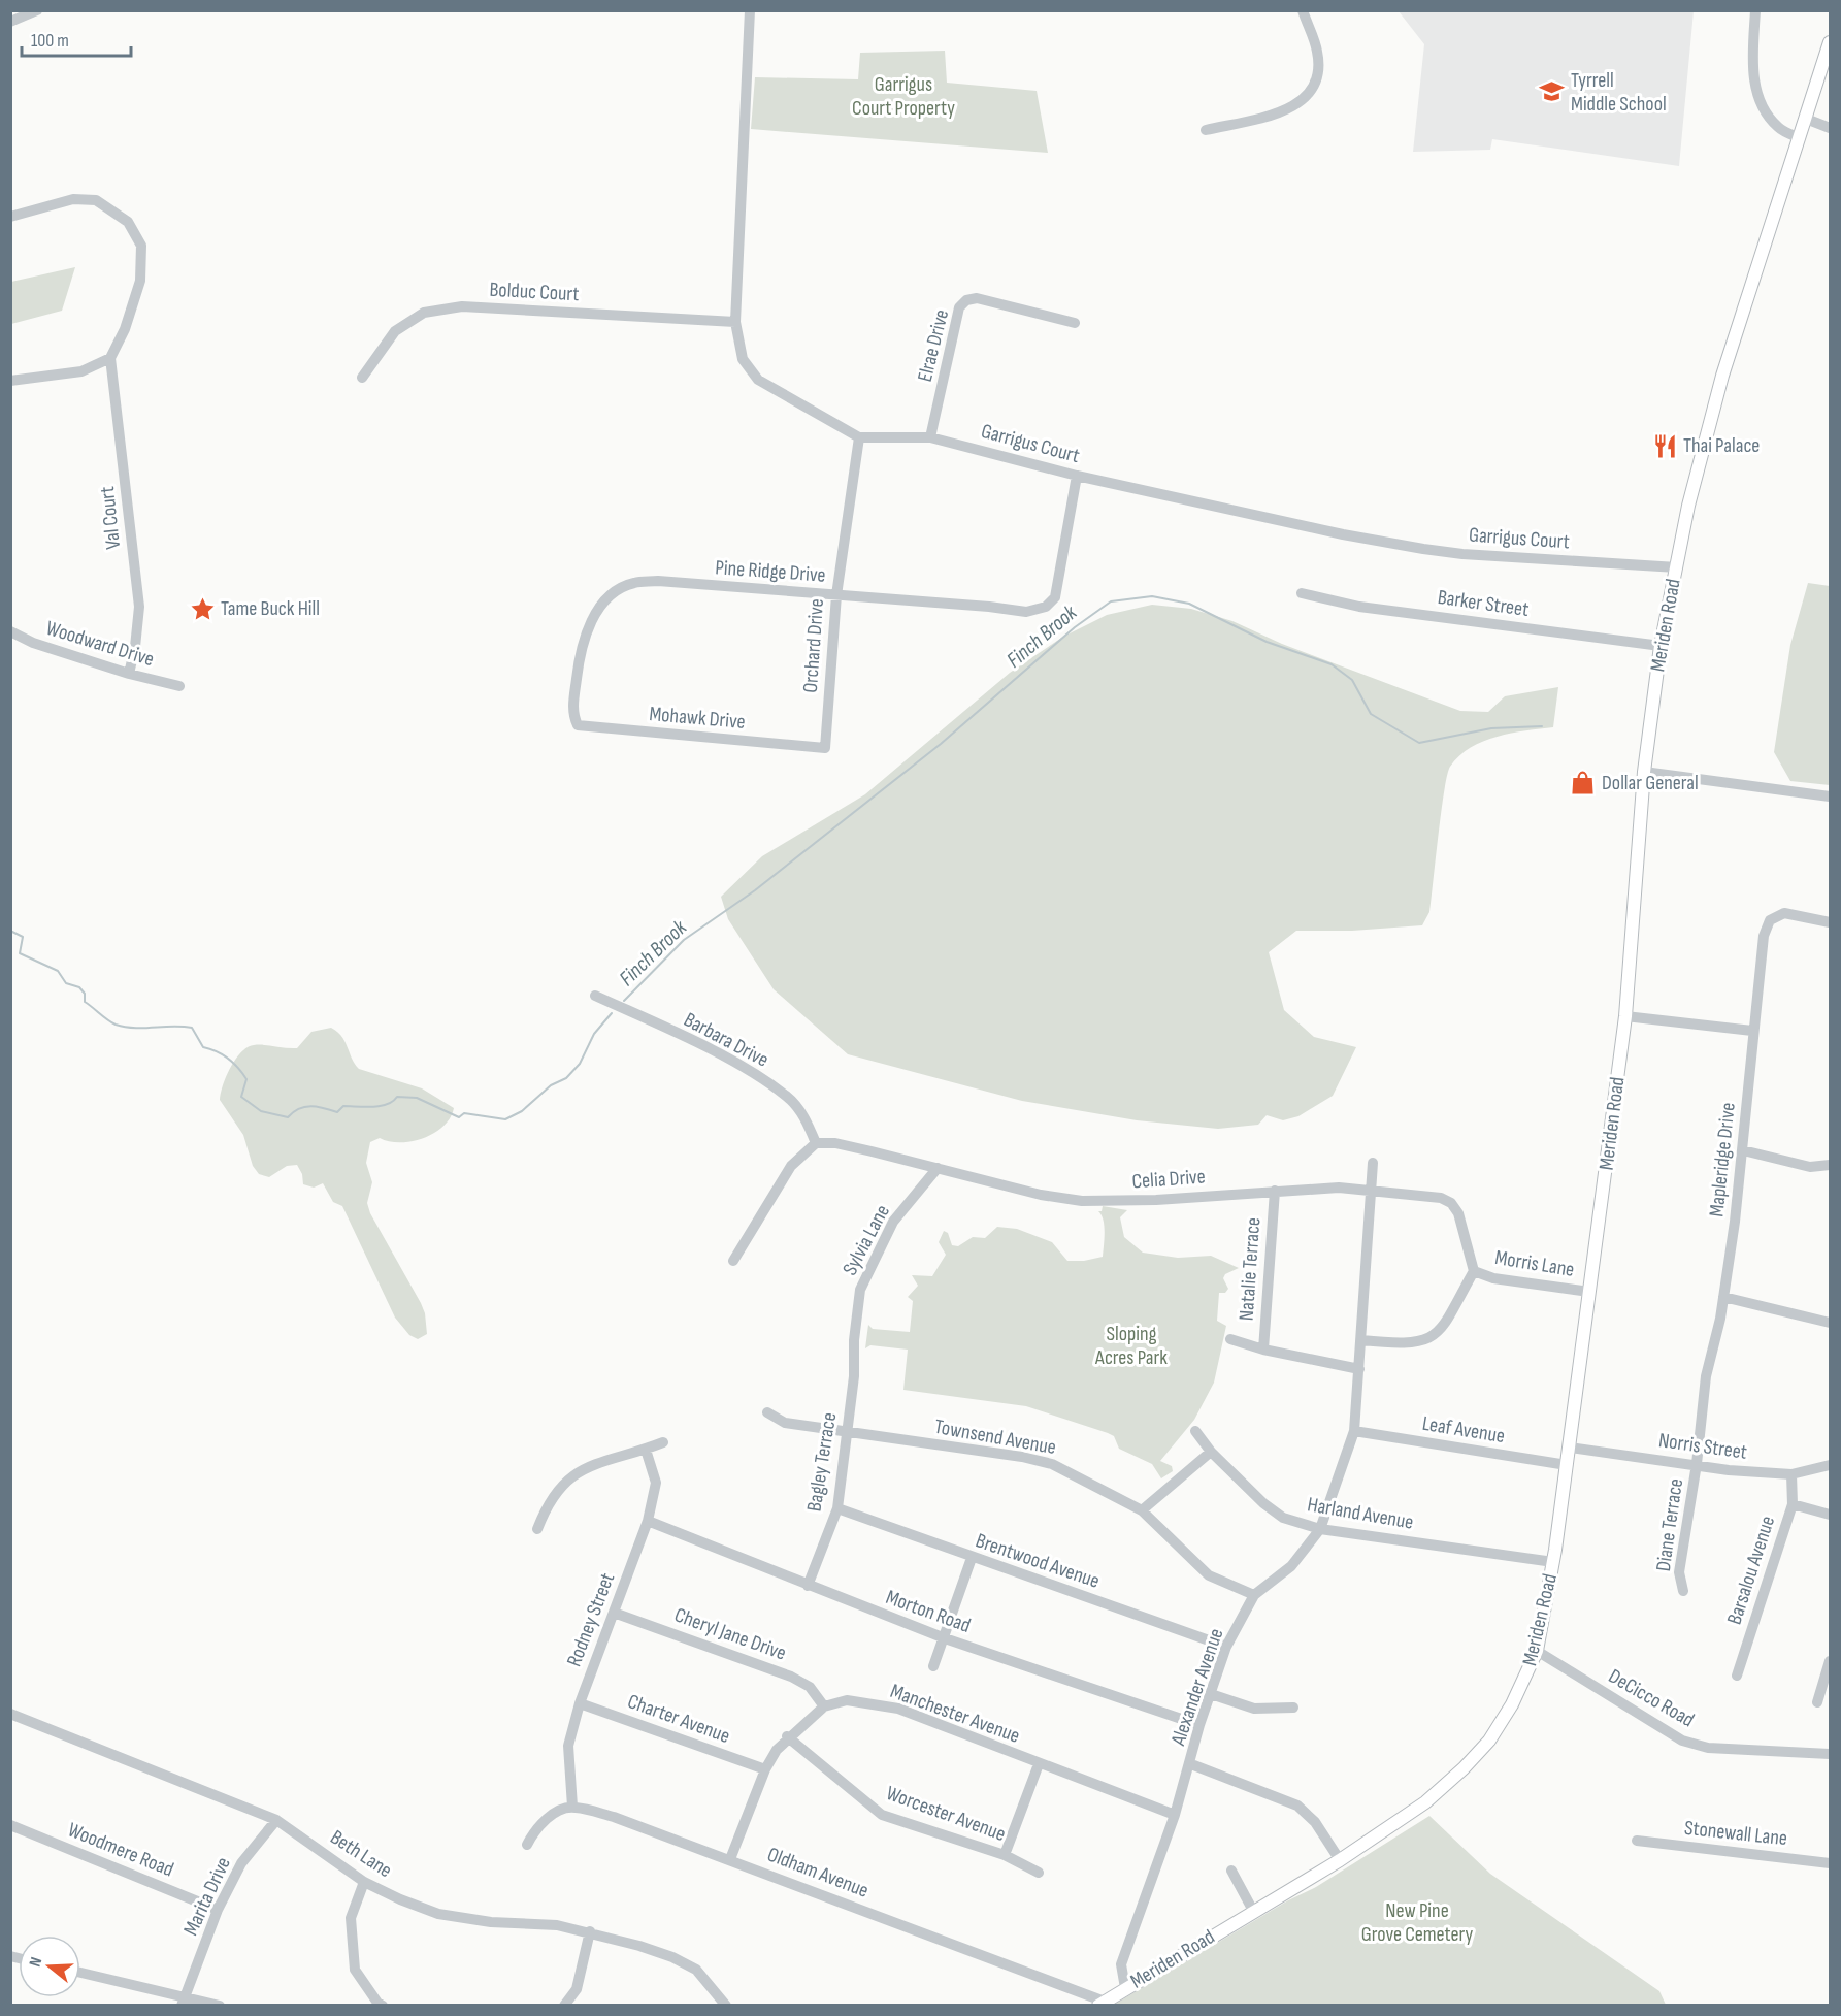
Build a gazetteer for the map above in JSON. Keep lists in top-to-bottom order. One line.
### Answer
{"streets":{"main road":["Meriden Road"],"street":["Bolduc Court","Elrae Drive","Garrigus Court","Val Court","Pine Ridge Drive","Barker Street","Woodward Drive","Orchard Drive","Mohawk Drive","Barbara Drive","Mapleridge Drive","Celia Drive","Sylvia Lane","Morris Lane","Natalie Terrace","Leaf Avenue","Townsend Avenue","Norris Street","Bagley Terrace","Harland Avenue","Diane Terrace","Brentwood Avenue","Barsalou Avenue","Morton Road","Rodney Street","Cheryl Jane Drive","Alexander Avenue","DeCicco Road","Manchester Avenue","Charter Avenue","Worcester Avenue","Stonewall Lane","Woodmere Road","Beth Lane","Oldham Avenue","Marita Drive"]},"crossings":[["Bolduc Court","Garrigus Court"],["Elrae Drive","Garrigus Court"],["Garrigus Court","Pine Ridge Drive"],["Garrigus Court","Meriden Road"],["Garrigus Court","Orchard Drive"],["Val Court","Woodward Drive"],["Pine Ridge Drive","Orchard Drive"],["Pine Ridge Drive","Mohawk Drive"],["Barker Street","Meriden Road"],["Meriden Road","Morris Lane"],["Meriden Road","Leaf Avenue"],["Meriden Road","Norris Street"],["Meriden Road","Harland Avenue"],["Meriden Road","Alexander Avenue"],["Meriden Road","DeCicco Road"],["Meriden Road","Oldham Avenue"],["Orchard Drive","Mohawk Drive"],["Barbara Drive","Celia Drive"],["Mapleridge Drive","Norris Street"],["Mapleridge Drive","Diane Terrace"],["Celia Drive","Sylvia Lane"],["Celia Drive","Morris Lane"],["Celia Drive","Natalie Terrace"],["Celia Drive","Alexander Avenue"],["Sylvia Lane","Bagley Terrace"],["Leaf Avenue","Alexander Avenue"],["Townsend Avenue","Bagley Terrace"],["Townsend Avenue","Alexander Avenue"],["Norris Street","Diane Terrace"],["Norris Street","Barsalou Avenue"],["Bagley Terrace","Brentwood Avenue"],["Bagley Terrace","Morton Road"],["Harland Avenue","Alexander Avenue"],["Brentwood Avenue","Alexander Avenue"],["Morton Road","Rodney Street"],["Morton Road","Alexander Avenue"],["Rodney Street","Cheryl Jane Drive"],["Rodney Street","Charter Avenue"],["Rodney Street","Oldham Avenue"],["Cheryl Jane Drive","Manchester Avenue"],["Alexander Avenue","Manchester Avenue"],["Manchester Avenue","Charter Avenue"],["Manchester Avenue","Worcester Avenue"],["Manchester Avenue","Oldham Avenue"],["Woodmere Road","Marita Drive"],["Beth Lane","Marita Drive"]],"water":["Finch Brook"],"parks":["Garrigus Court Property","Sloping Acres Park","New Pine Grove Cemetery"],"places":{"school or university":["Tyrrell Middle School"],"restaurant":["Thai Palace"],"place":["Tame Buck Hill"],"shop":["Dollar General"]},"scale_bar":"100 m","north":"left"}
